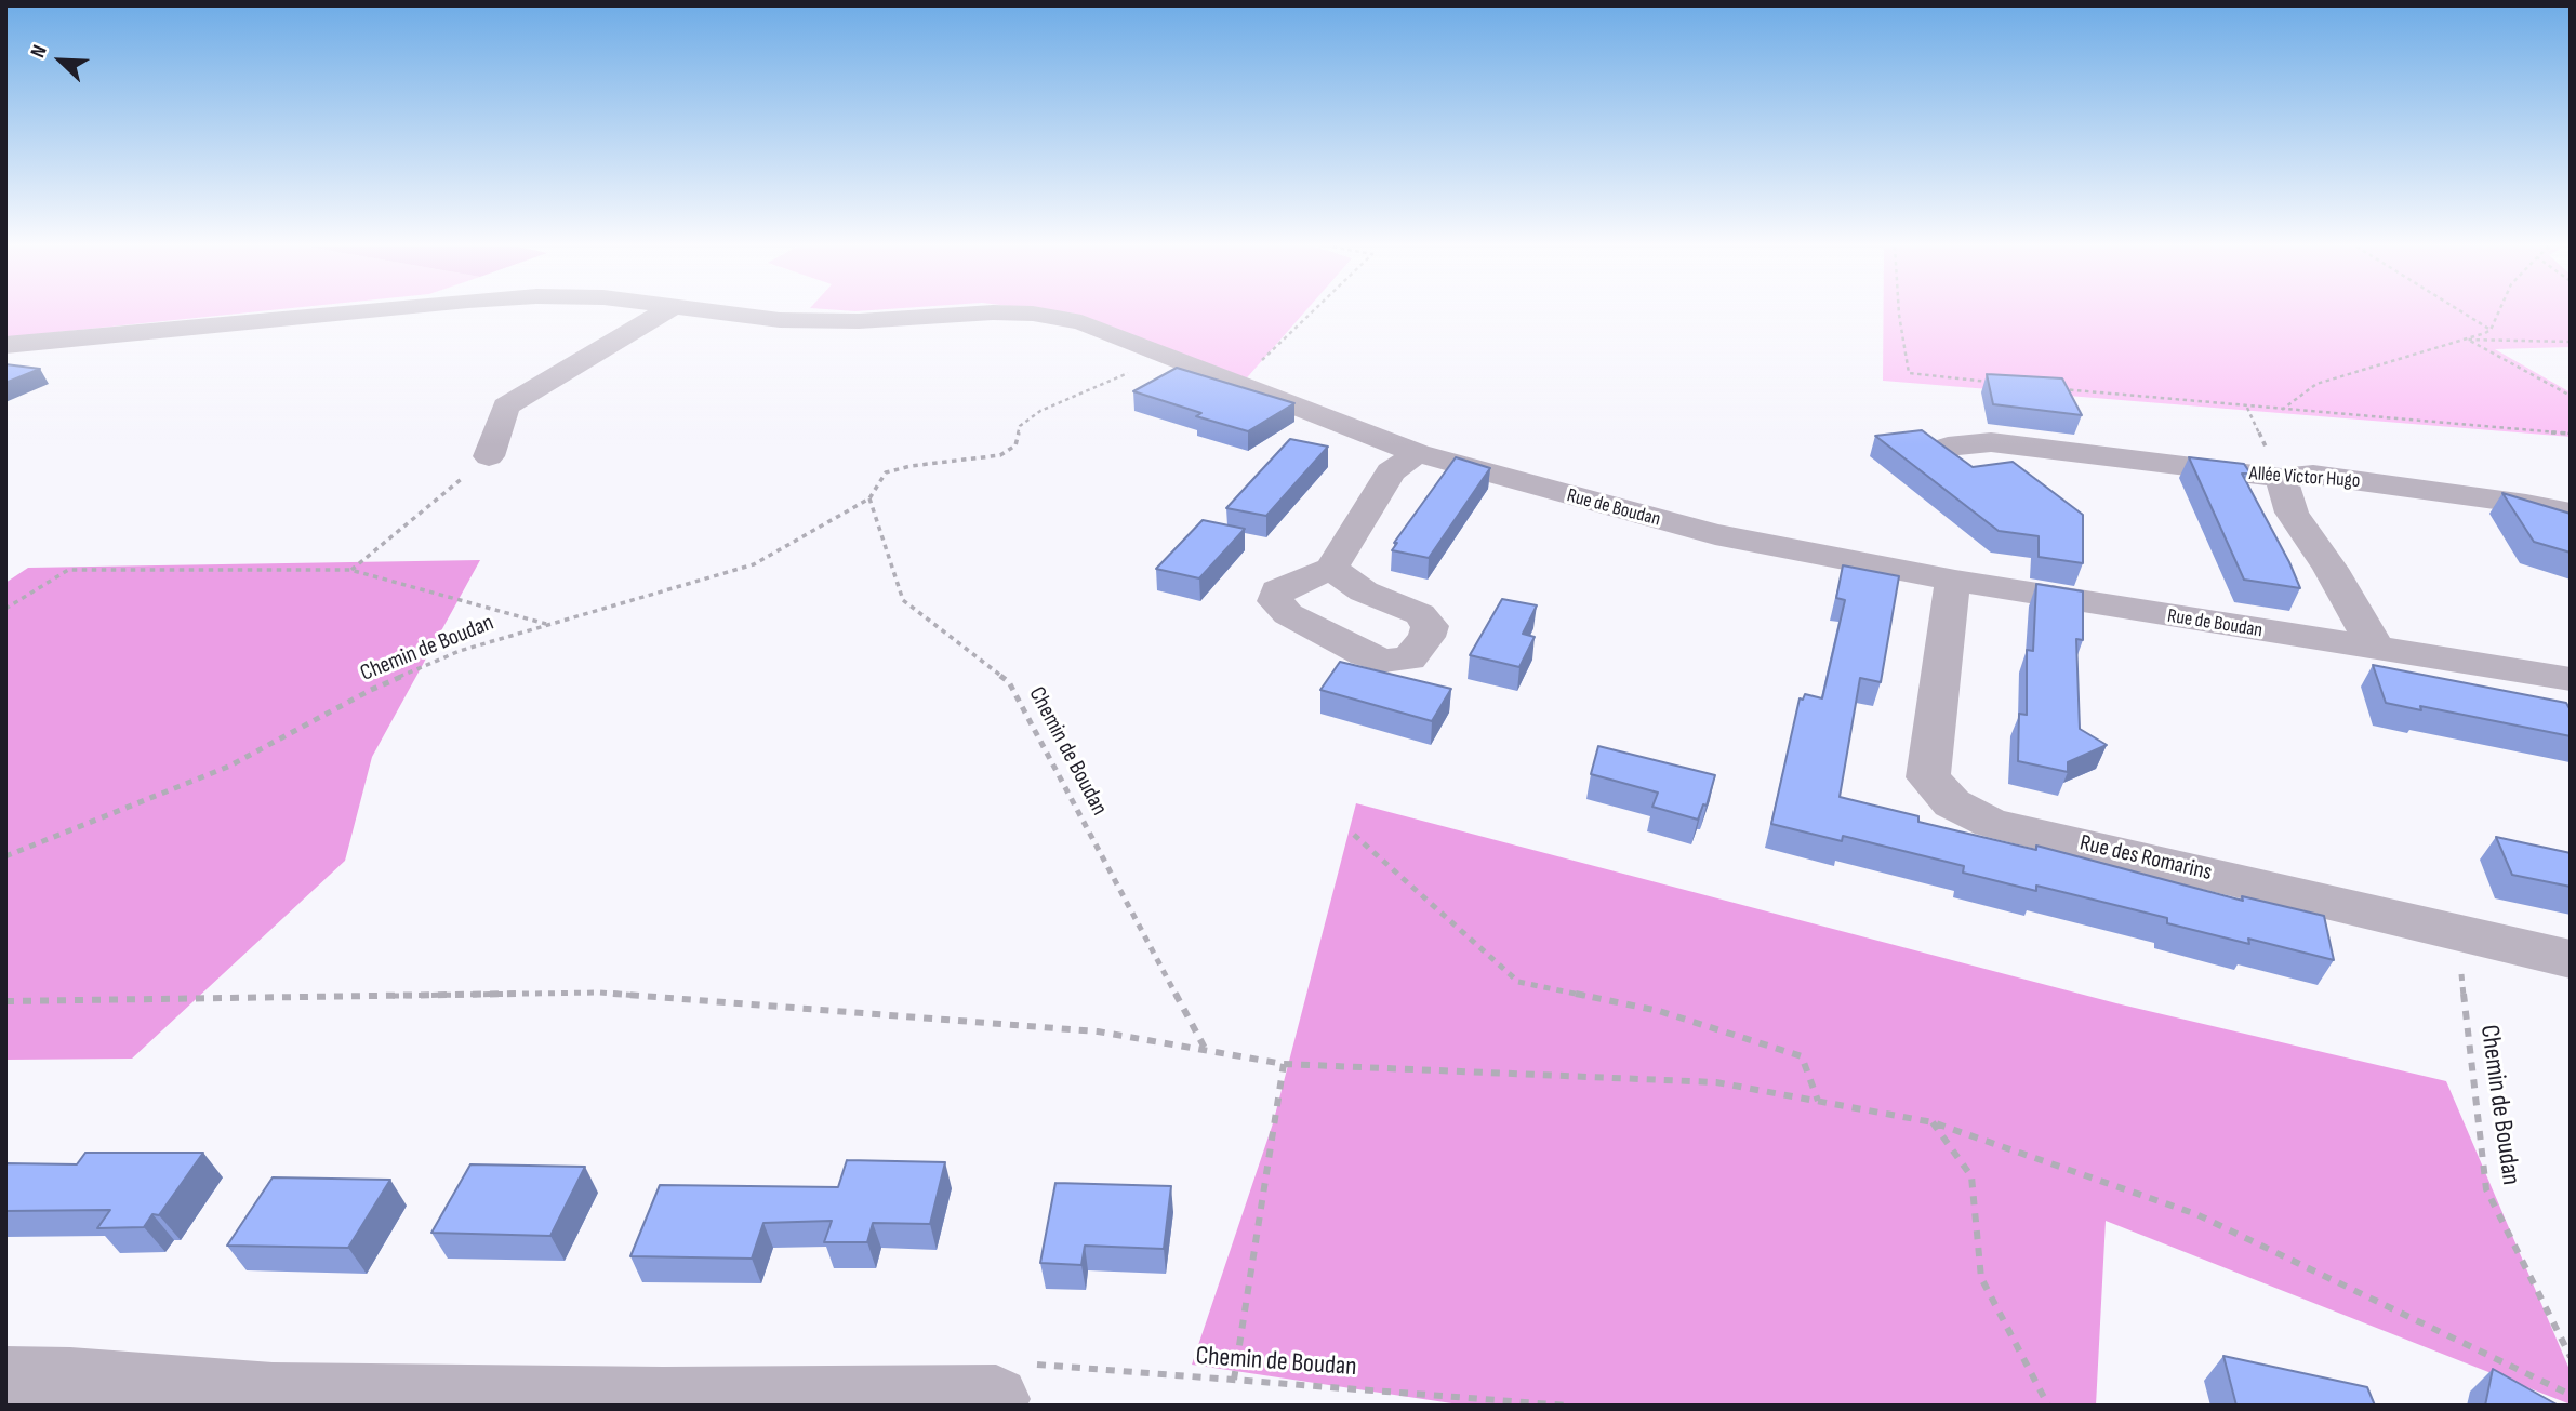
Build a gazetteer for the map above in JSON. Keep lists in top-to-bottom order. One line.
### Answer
{"streets":{"street":["Allée Victor Hugo","Rue de Boudan","Rue des Romarins"],"path":["Chemin de Boudan"]},"crossings":[["Rue de Boudan","Chemin de Boudan"],["Rue de Boudan","Rue des Romarins"],["Chemin de Boudan","Rue des Romarins"]],"north":"top left"}
